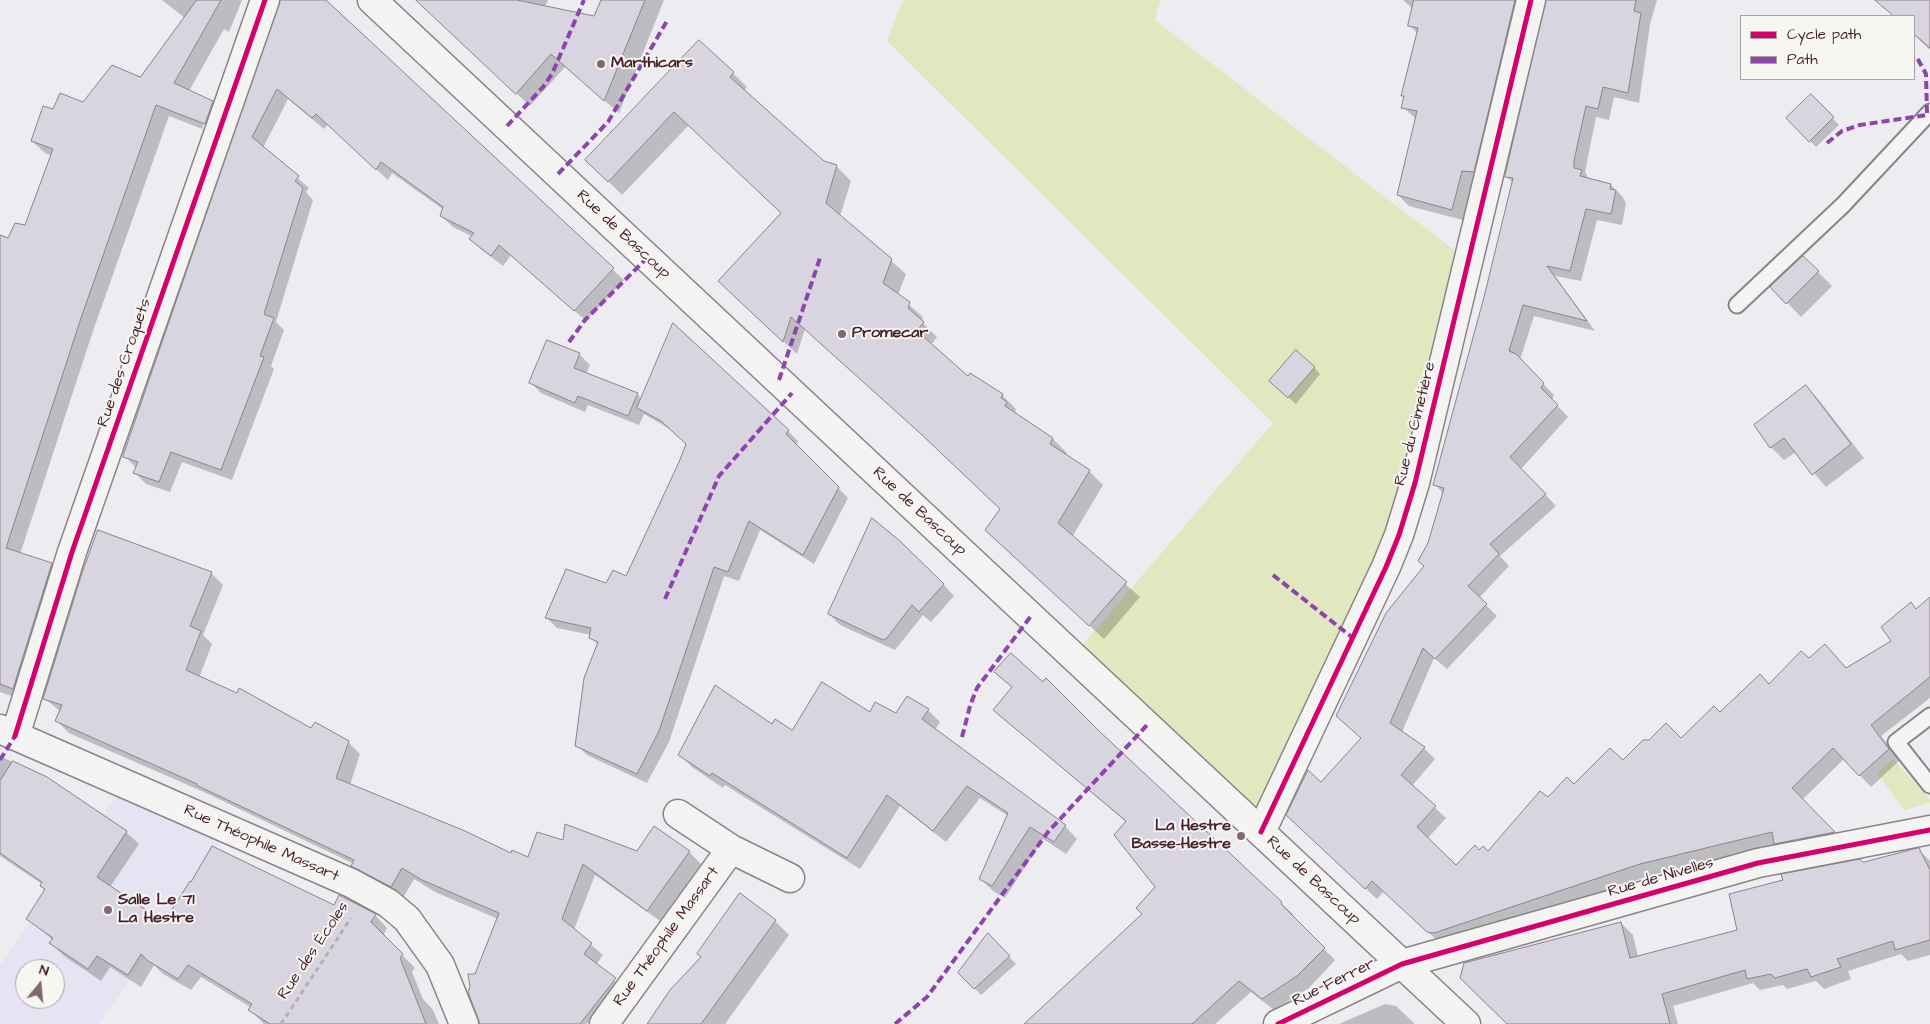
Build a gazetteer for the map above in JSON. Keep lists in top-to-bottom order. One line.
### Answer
{"streets":{"street":["Rue de Bascoup","Rue des Croquets","Rue du Cimetière","Rue Théophile Massart","Rue de Nivelles","Rue Ferrer"],"path":["Rue des Écoles"]},"crossings":[["Rue de Bascoup","Rue du Cimetière"],["Rue de Bascoup","Rue de Nivelles"],["Rue de Bascoup","Rue Ferrer"],["Rue des Croquets","Rue Théophile Massart"],["Rue Théophile Massart","Rue des Écoles"],["Rue de Nivelles","Rue Ferrer"]],"places":["Marthicars","Promecar","La Hestre Basse-Hestre","Salle Le 71 La Hestre"],"legend":["Cycle path","Path"],"north":"top"}
